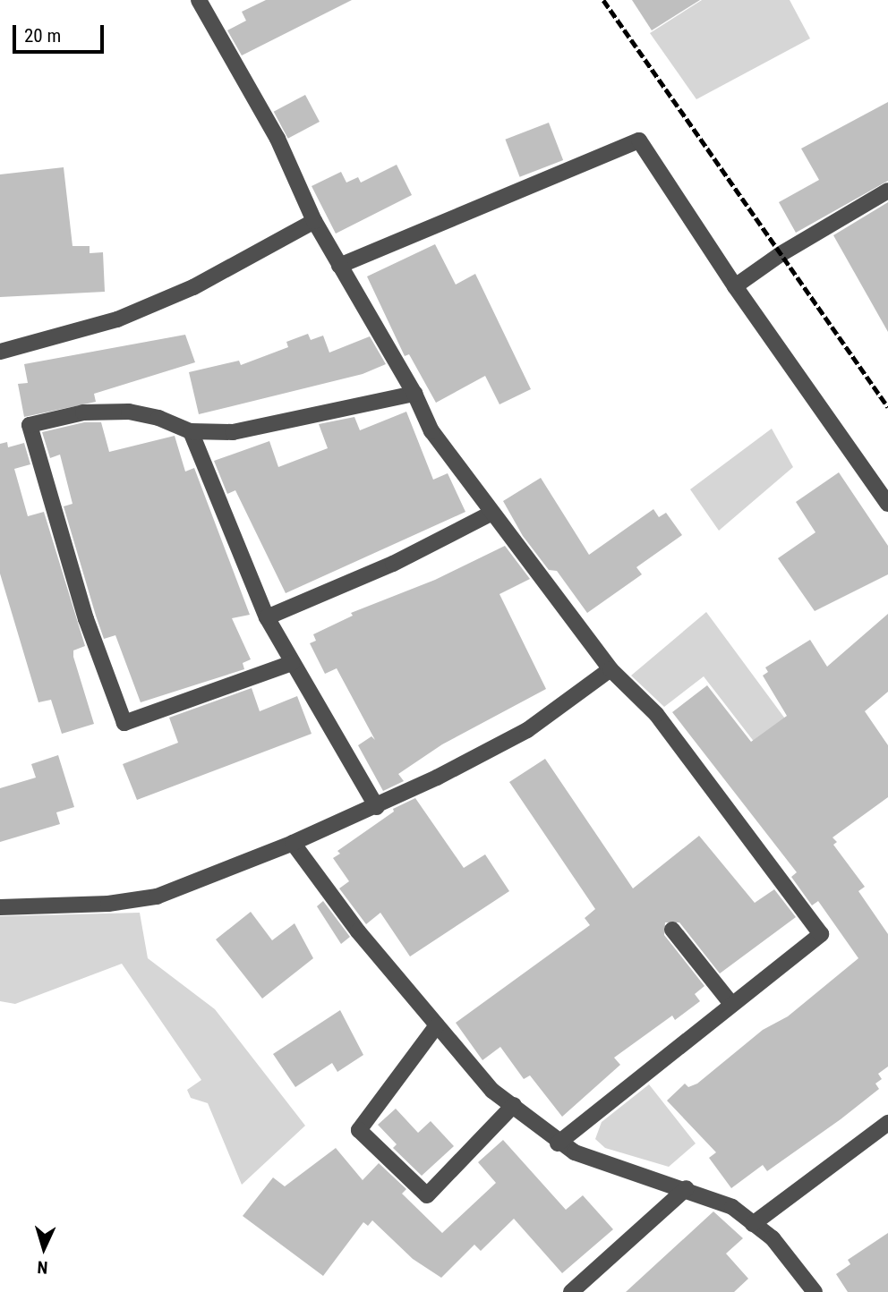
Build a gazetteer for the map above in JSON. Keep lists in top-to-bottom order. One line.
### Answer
{"scale_bar":"20 m","north":"bottom"}
